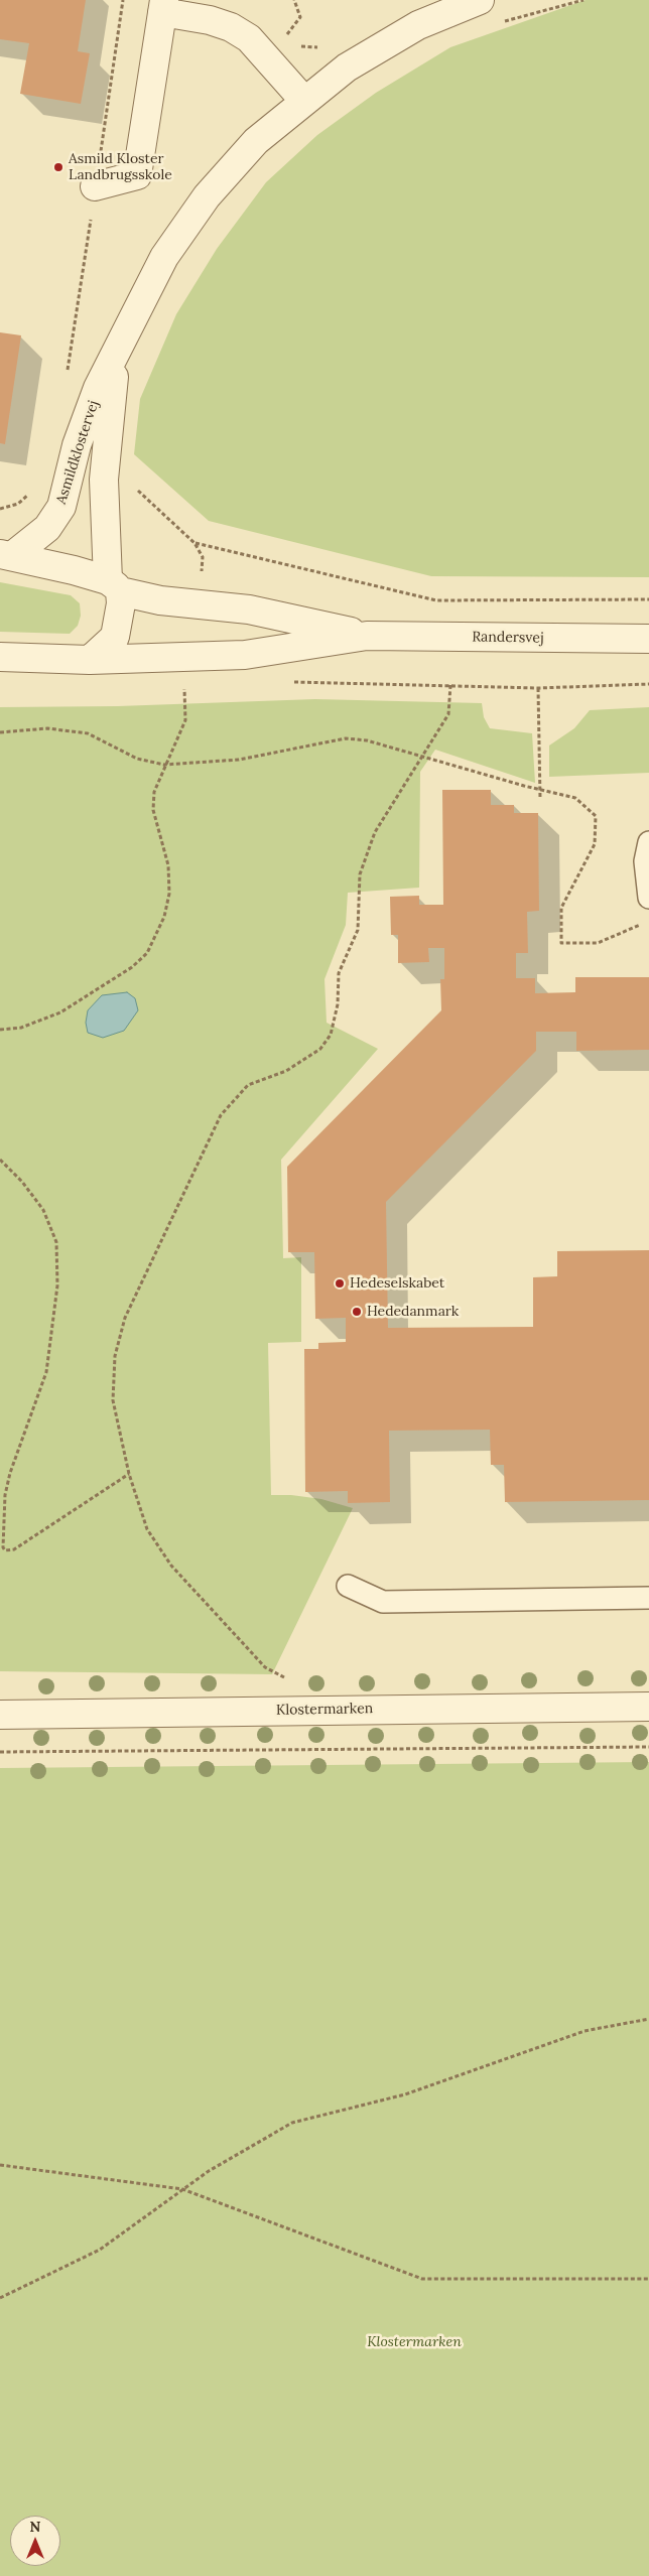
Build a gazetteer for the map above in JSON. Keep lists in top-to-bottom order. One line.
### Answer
{"streets":{"street":["Asmildklostervej","Randersvej","Klostermarken"]},"crossings":[["Asmildklostervej","Randersvej"]],"parks":["Klostermarken"],"places":["Asmild Kloster Landbrugsskole","Hedeselskabet","Hededanmark"],"north":"top"}
